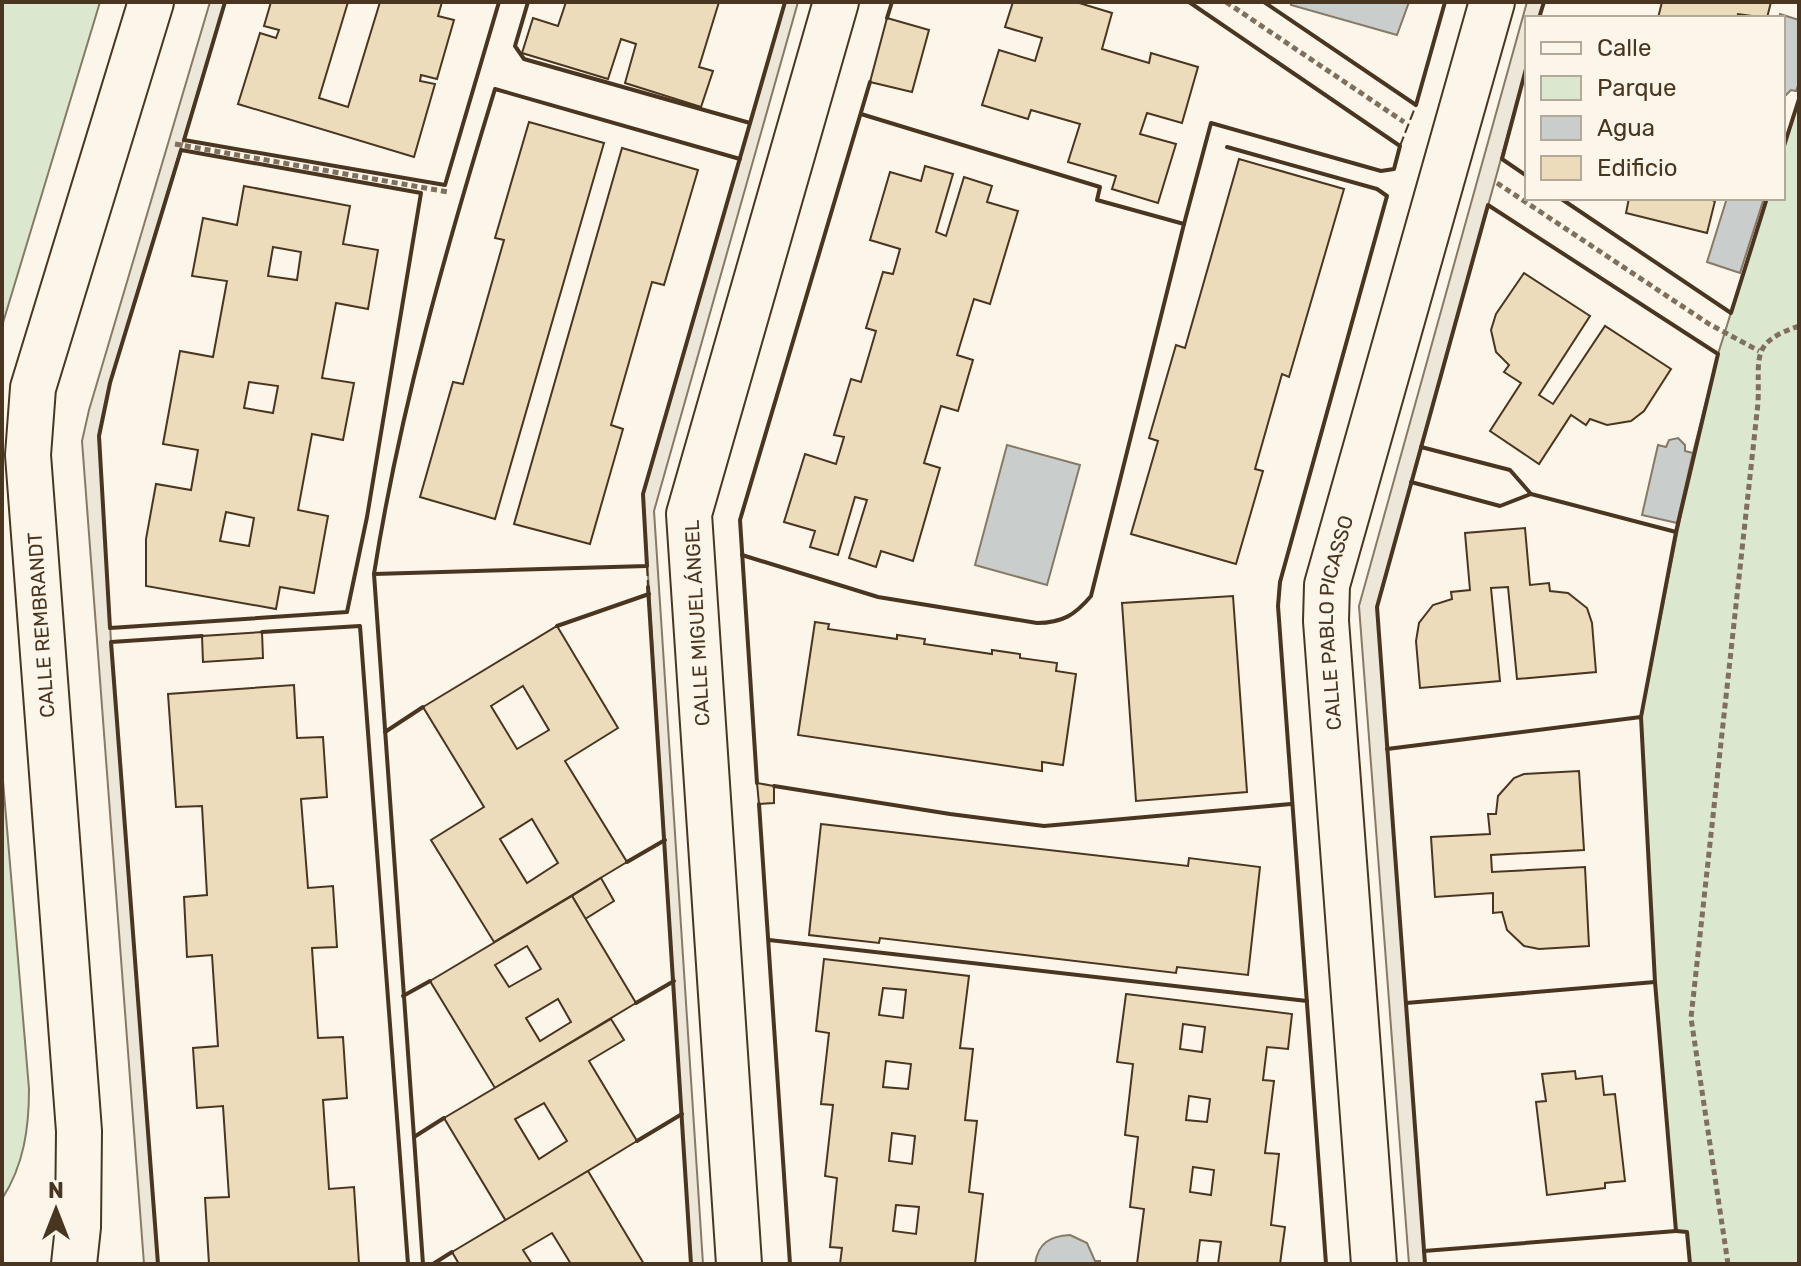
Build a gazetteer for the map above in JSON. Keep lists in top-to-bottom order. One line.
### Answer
{"streets":{"street":["CALLE MIGUEL ÁNGEL","CALLE PABLO PICASSO","CALLE REMBRANDT"]},"legend":["Calle","Parque","Agua","Edificio"],"north":"top"}
